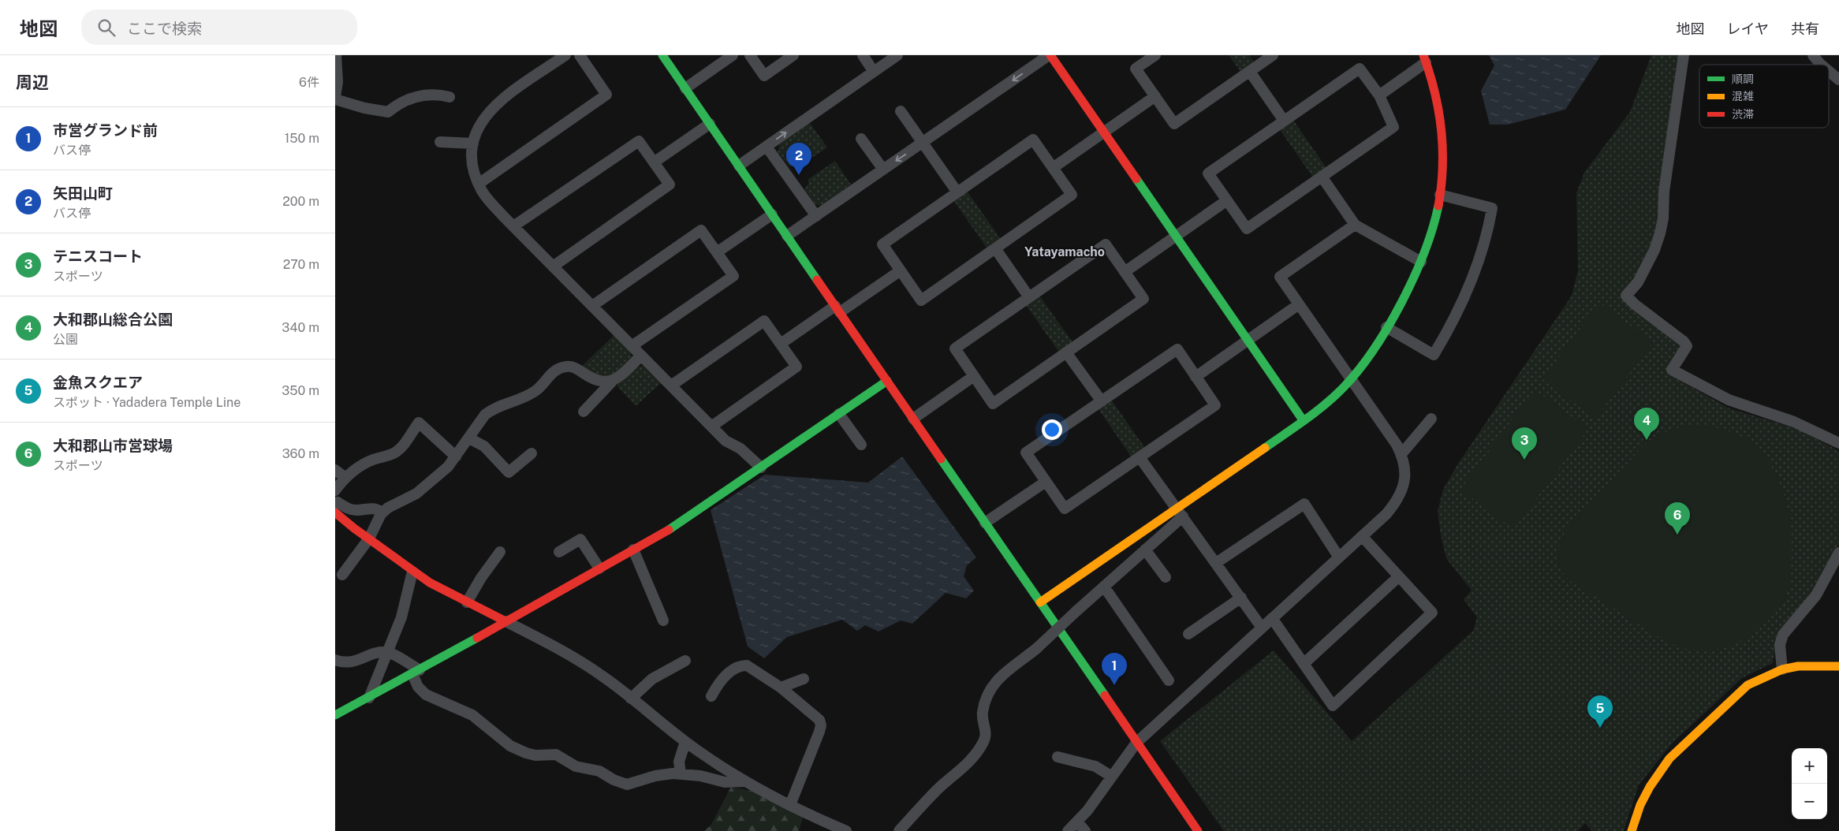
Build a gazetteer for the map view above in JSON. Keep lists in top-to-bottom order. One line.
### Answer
{"districts":["Yatayamacho"],"legend":["順調","混雑","渋滞"],"page":{"header":"地図","search":"ここで検索","nav":["地図","レイヤ","共有"],"heading":["周辺","6件"],"list":[{"mark":"1","name":"市営グランド前","note":"バス停","value":"150 m"},{"mark":"2","name":"矢田山町","note":"バス停","value":"200 m"},{"mark":"3","name":"テニスコート","note":"スポーツ","value":"270 m"},{"mark":"4","name":"大和郡山総合公園","note":"公園","value":"340 m"},{"mark":"5","name":"金魚スクエア","note":"スポット · Yadadera Temple Line","value":"350 m"},{"mark":"6","name":"大和郡山市営球場","note":"スポーツ","value":"360 m"}],"pins":["2","4","3","6","1","5"],"map_buttons":["+","−"]}}
